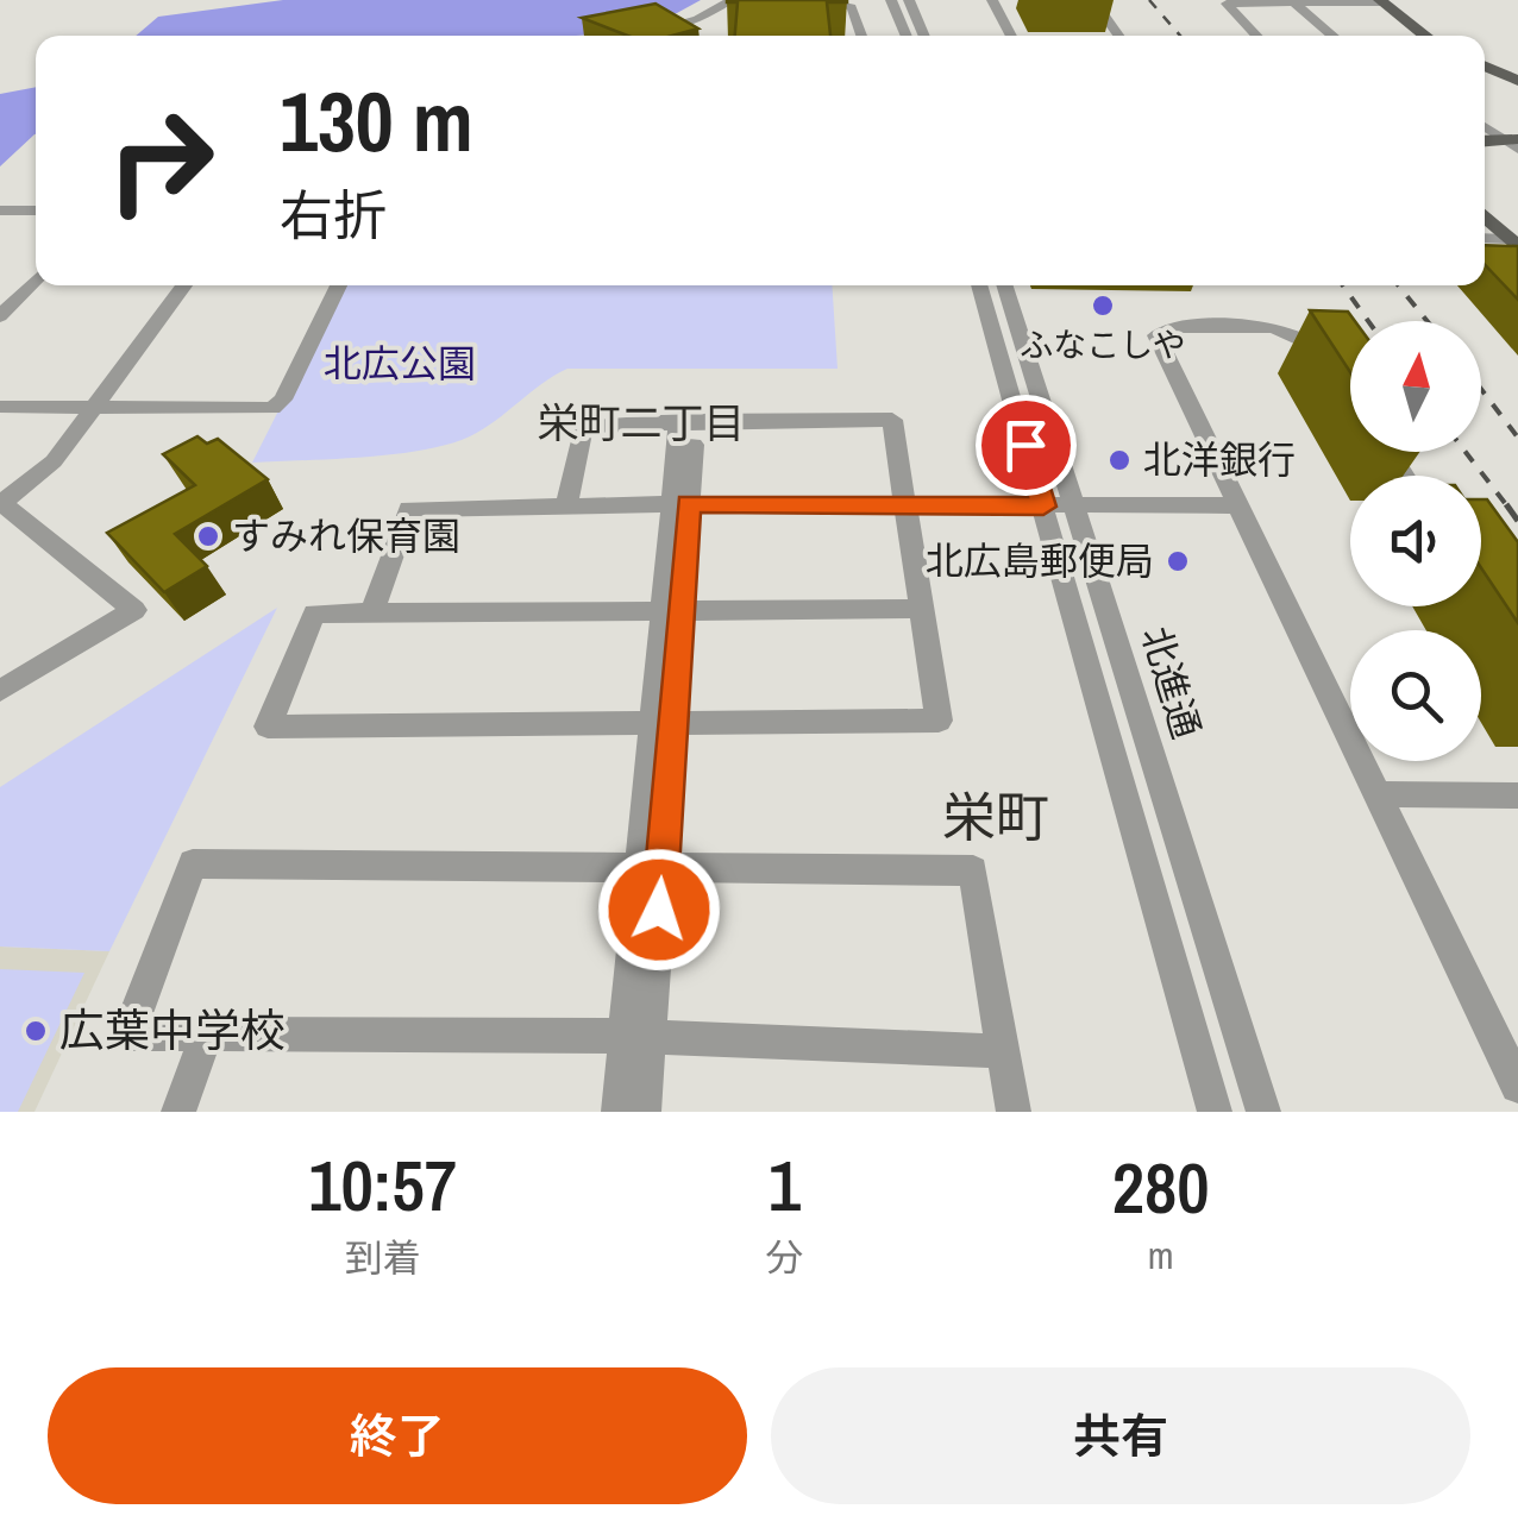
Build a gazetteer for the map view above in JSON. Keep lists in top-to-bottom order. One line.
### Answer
{"streets":{"street":["北進通"]},"districts":["栄町二丁目","栄町"],"parks":["北広公園"],"places":["ふなこしや","北洋銀行","すみれ保育園","北広島郵便局","広葉中学校"],"north":"top","page":{"turn":["130 m","右折"],"eta":["10:57","到着","1","分","280","m"],"buttons":["終了","共有"]}}
